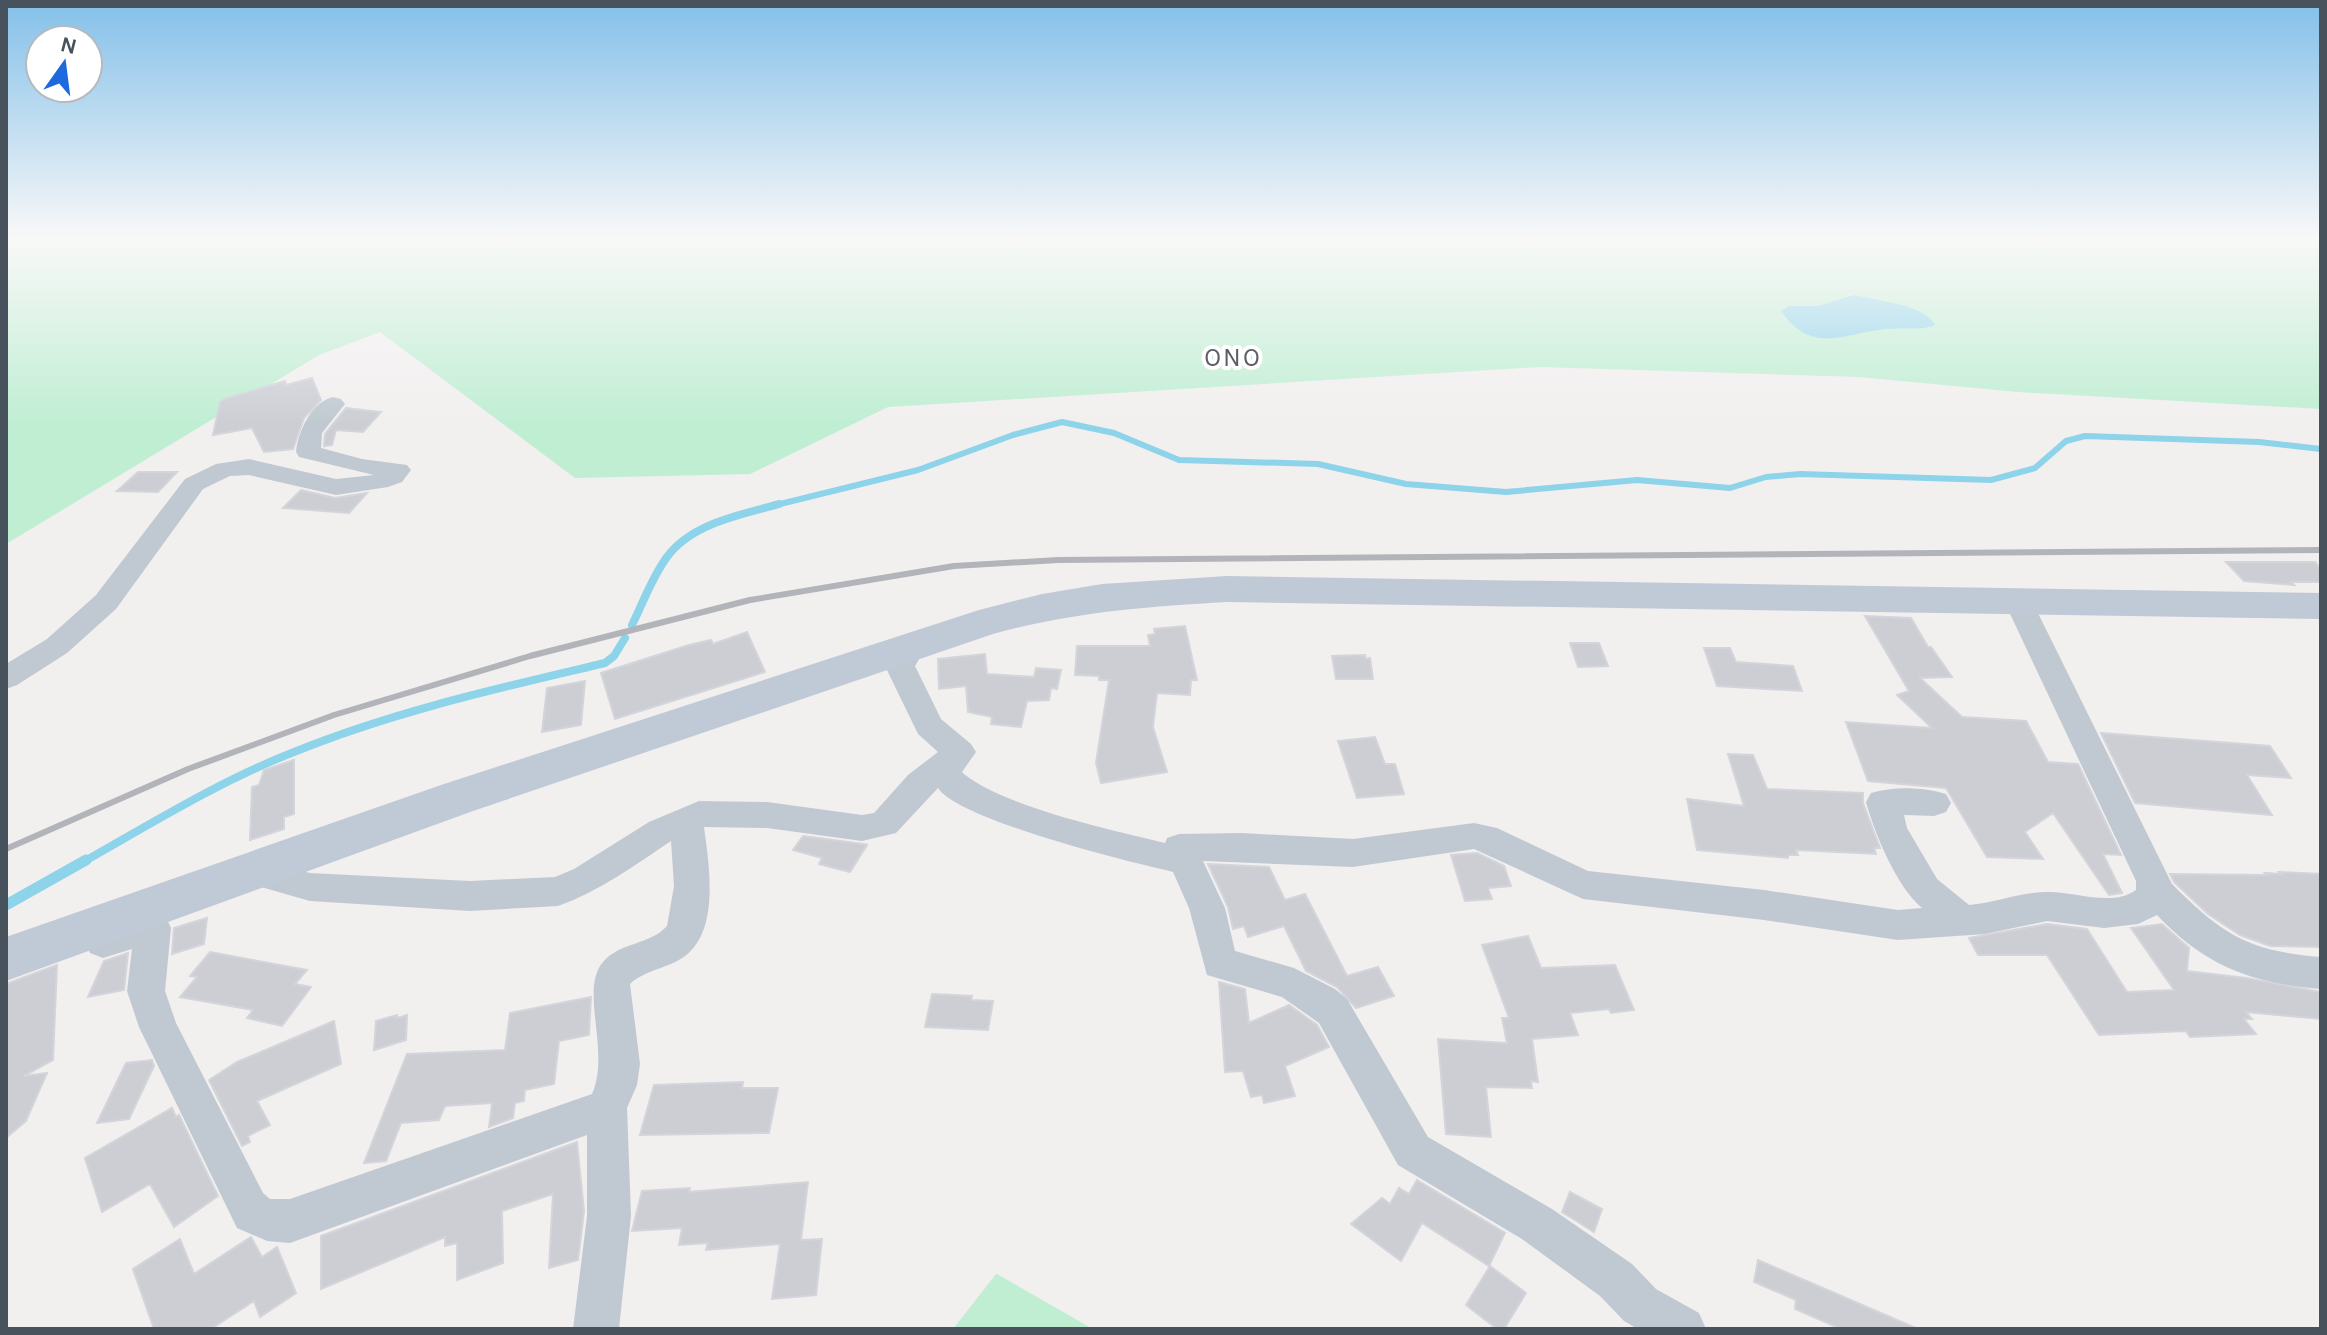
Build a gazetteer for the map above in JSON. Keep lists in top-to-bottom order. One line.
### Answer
{"districts":["ONO"],"north":"top"}
